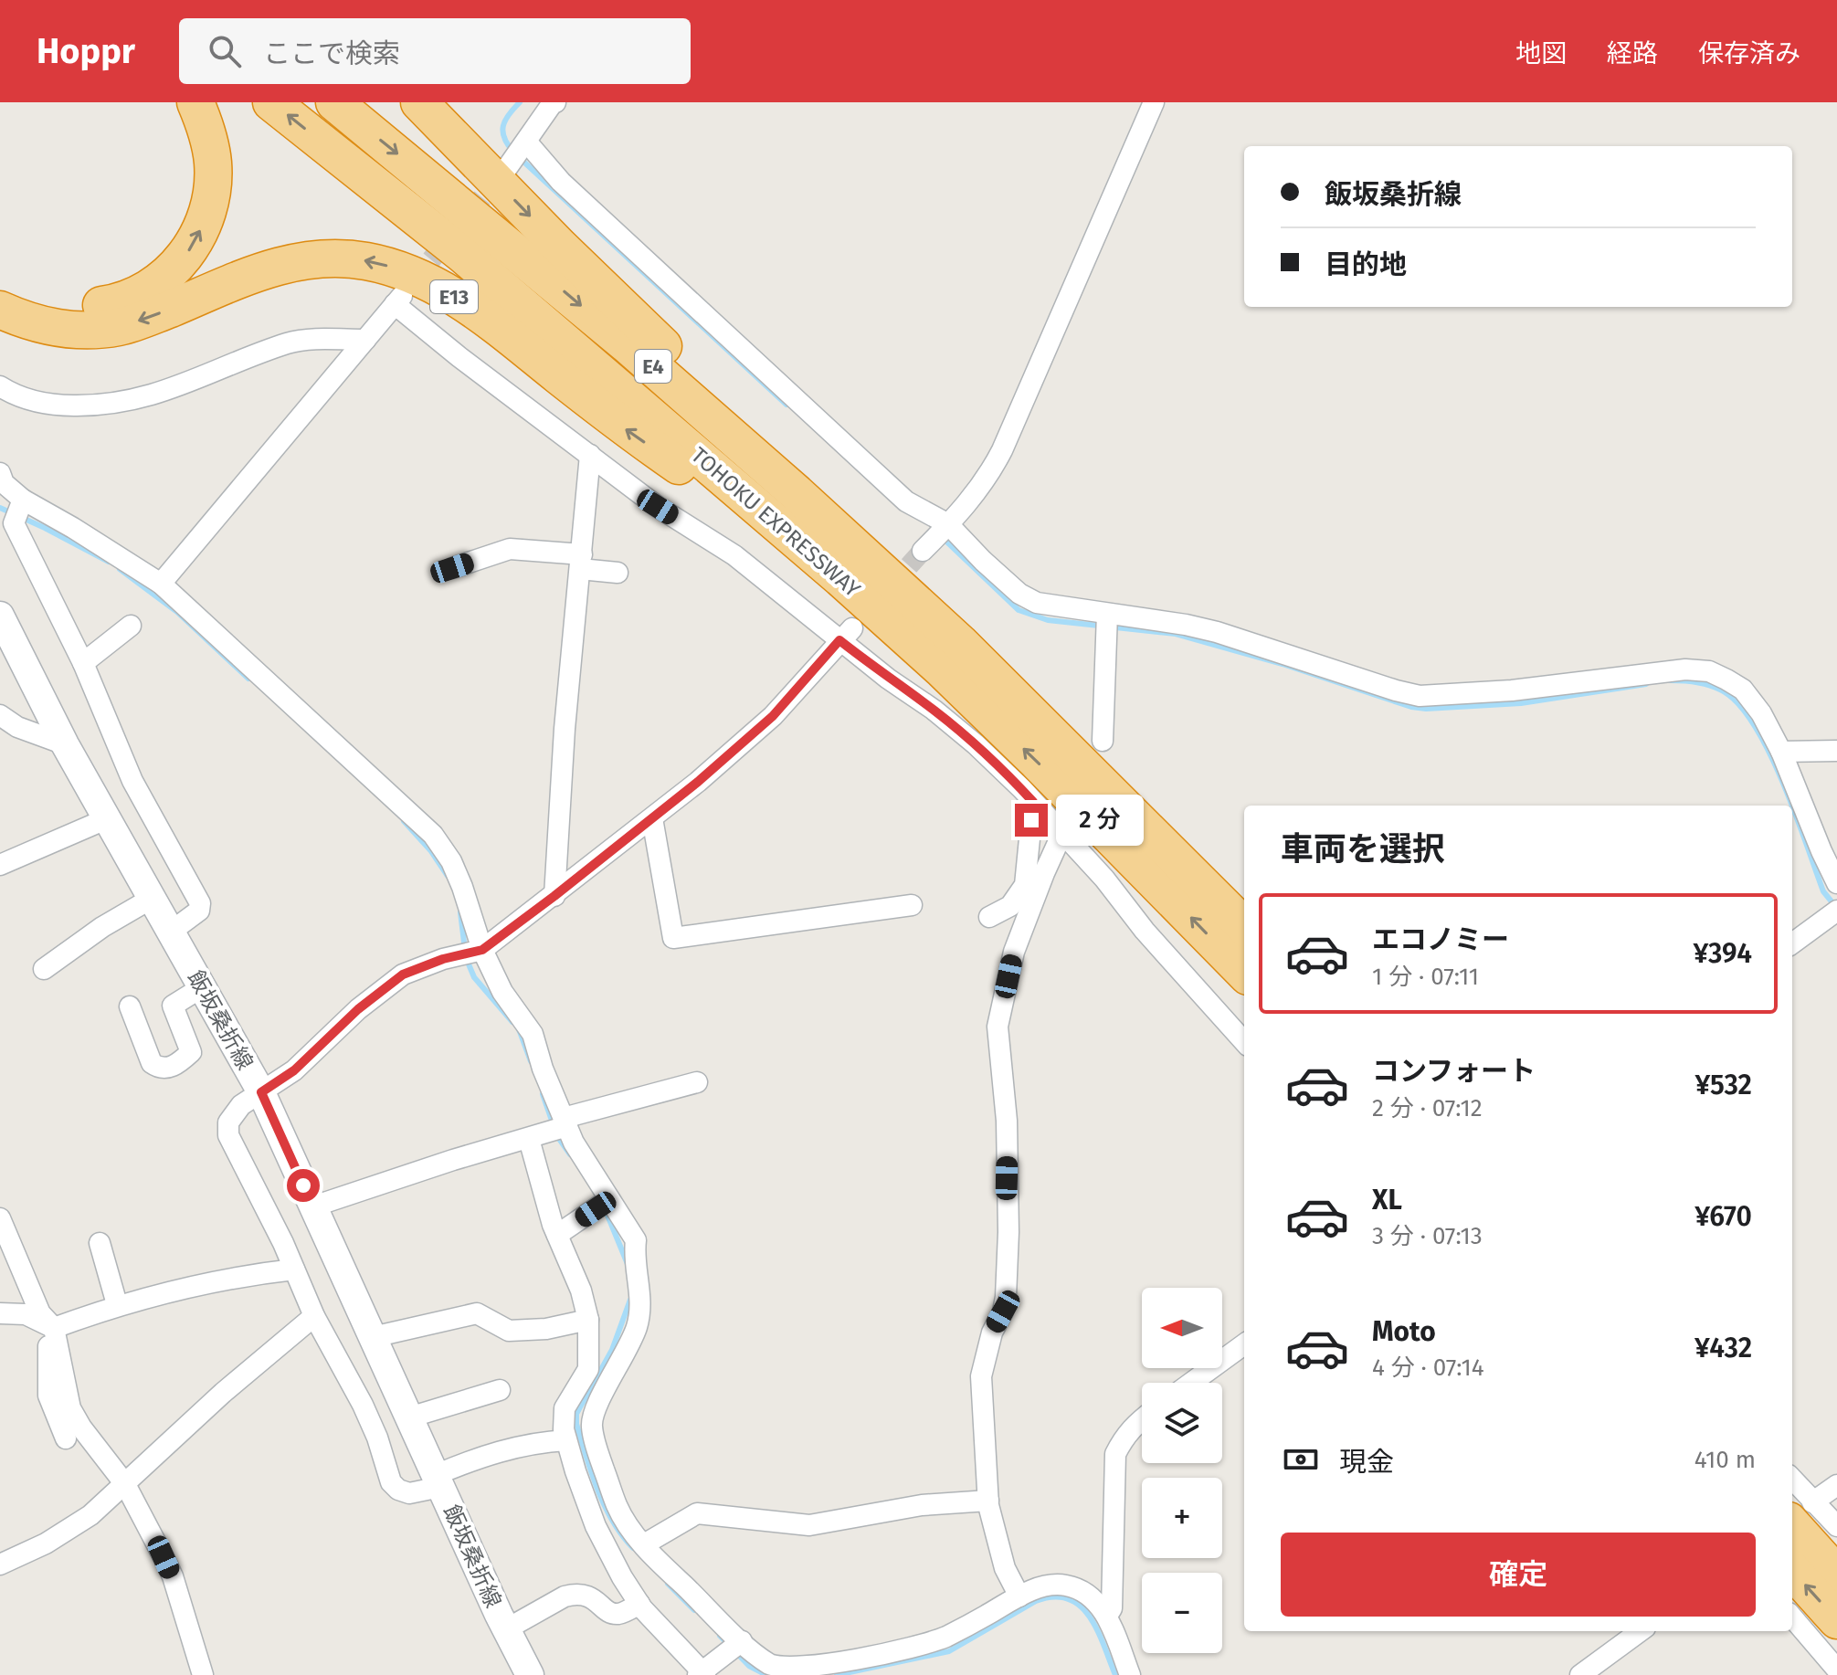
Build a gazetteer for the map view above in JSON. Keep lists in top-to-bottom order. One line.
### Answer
{"streets":{"highway":["E13","E4","TOHOKU EXPRESSWAY"],"main road":["飯坂桑折線"]},"crossings":[["E13","TOHOKU EXPRESSWAY"]],"north":"left","page":{"header":"Hoppr","search":"ここで検索","nav":["地図","経路","保存済み"],"banner":["飯坂桑折線","目的地"],"bubble":"2 分","heading":"車両を選択","list":[{"name":"エコノミー","note":"1 分 · 07:11","value":"¥394"},{"name":"コンフォート","note":"2 分 · 07:12","value":"¥532"},{"name":"XL","note":"3 分 · 07:13","value":"¥670"},{"name":"Moto","note":"4 分 · 07:14","value":"¥432"}],"map_buttons":["+","−"],"pay":["現金","410 m"],"buttons":"確定"}}
